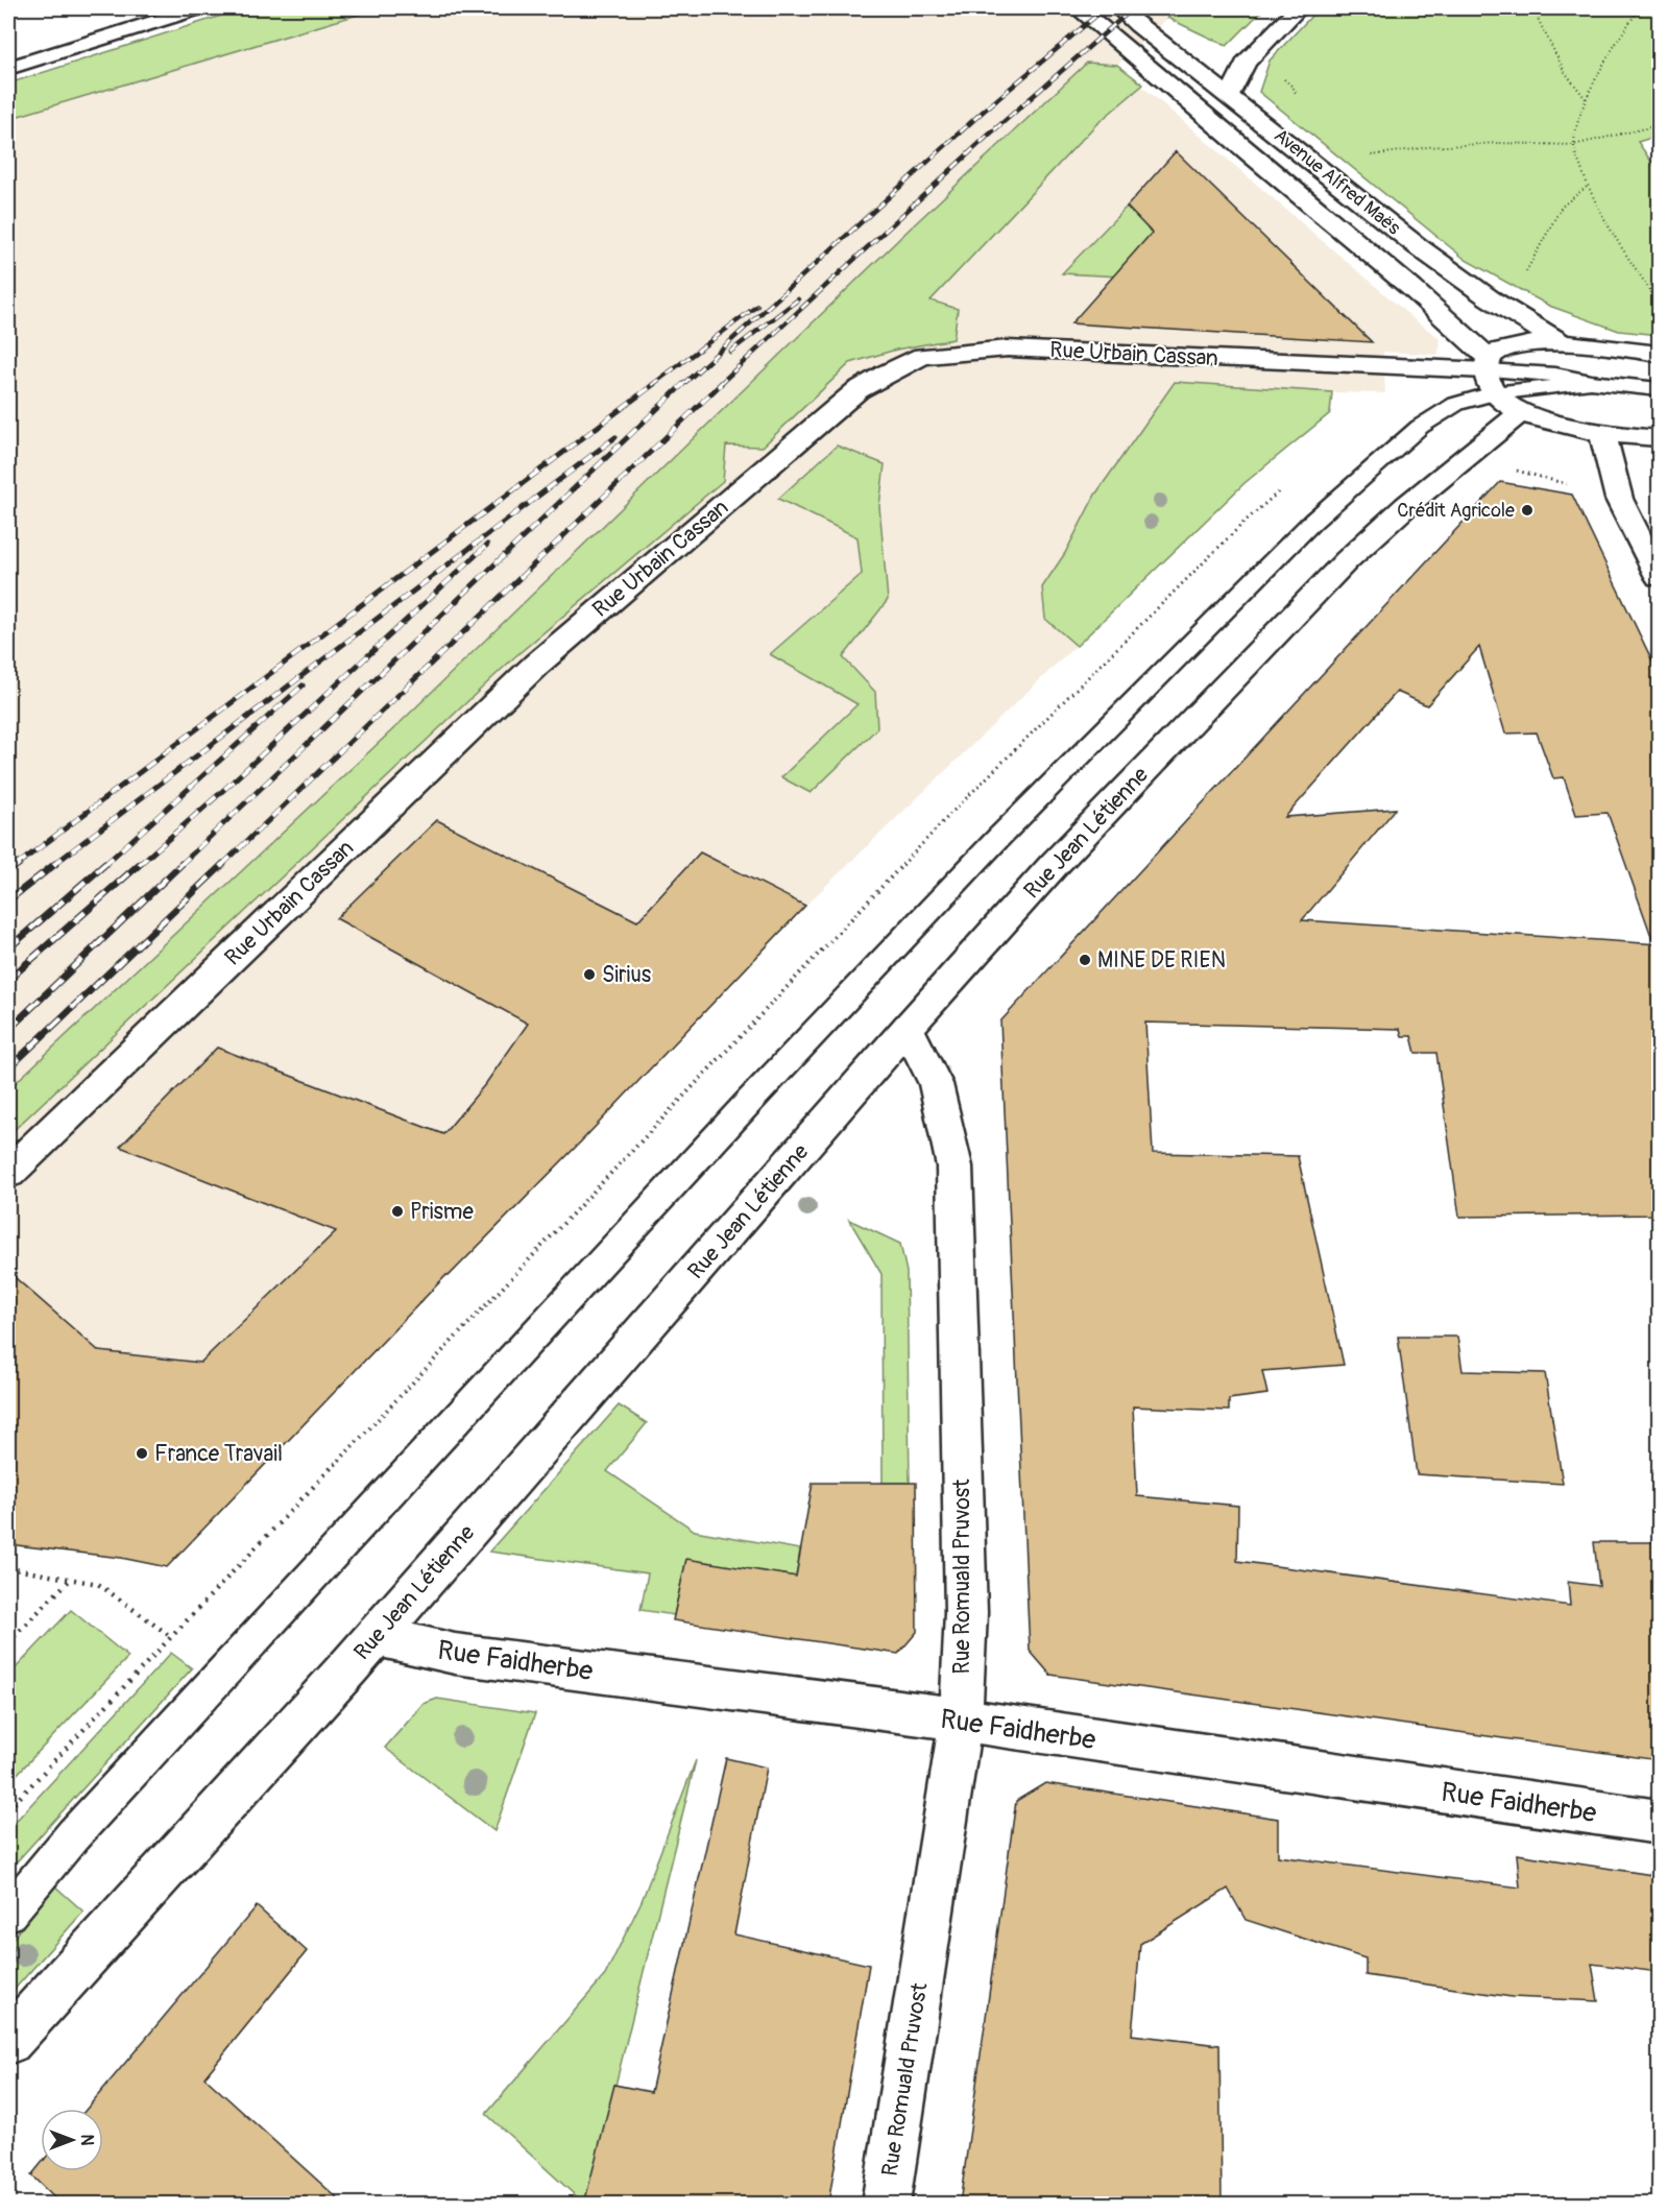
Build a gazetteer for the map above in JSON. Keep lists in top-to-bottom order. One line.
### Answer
{"streets":{"street":["Avenue Alfred Maës","Rue Urbain Cassan","Rue Jean Létienne","Rue Romuald Pruvost","Rue Faidherbe"]},"crossings":[["Avenue Alfred Maës","Rue Urbain Cassan"],["Avenue Alfred Maës","Rue Jean Létienne"],["Rue Jean Létienne","Rue Romuald Pruvost"],["Rue Jean Létienne","Rue Faidherbe"],["Rue Romuald Pruvost","Rue Faidherbe"]],"places":["Crédit Agricole","MINE DE RIEN","Sirius","Prisme","France Travail"],"north":"right"}
